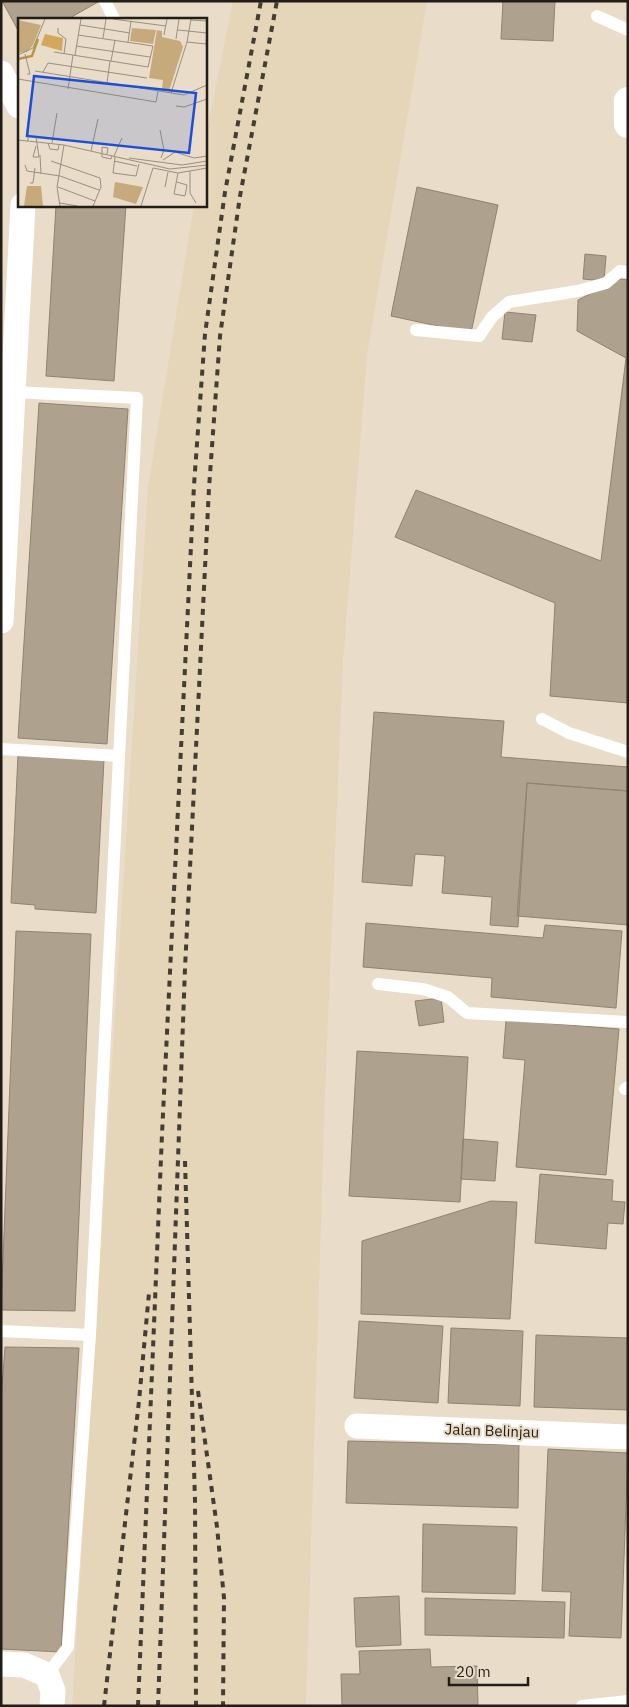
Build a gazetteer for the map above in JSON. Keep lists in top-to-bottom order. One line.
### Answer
{"streets":{"street":["Jalan Belinjau"]},"scale_bar":"20 m"}
